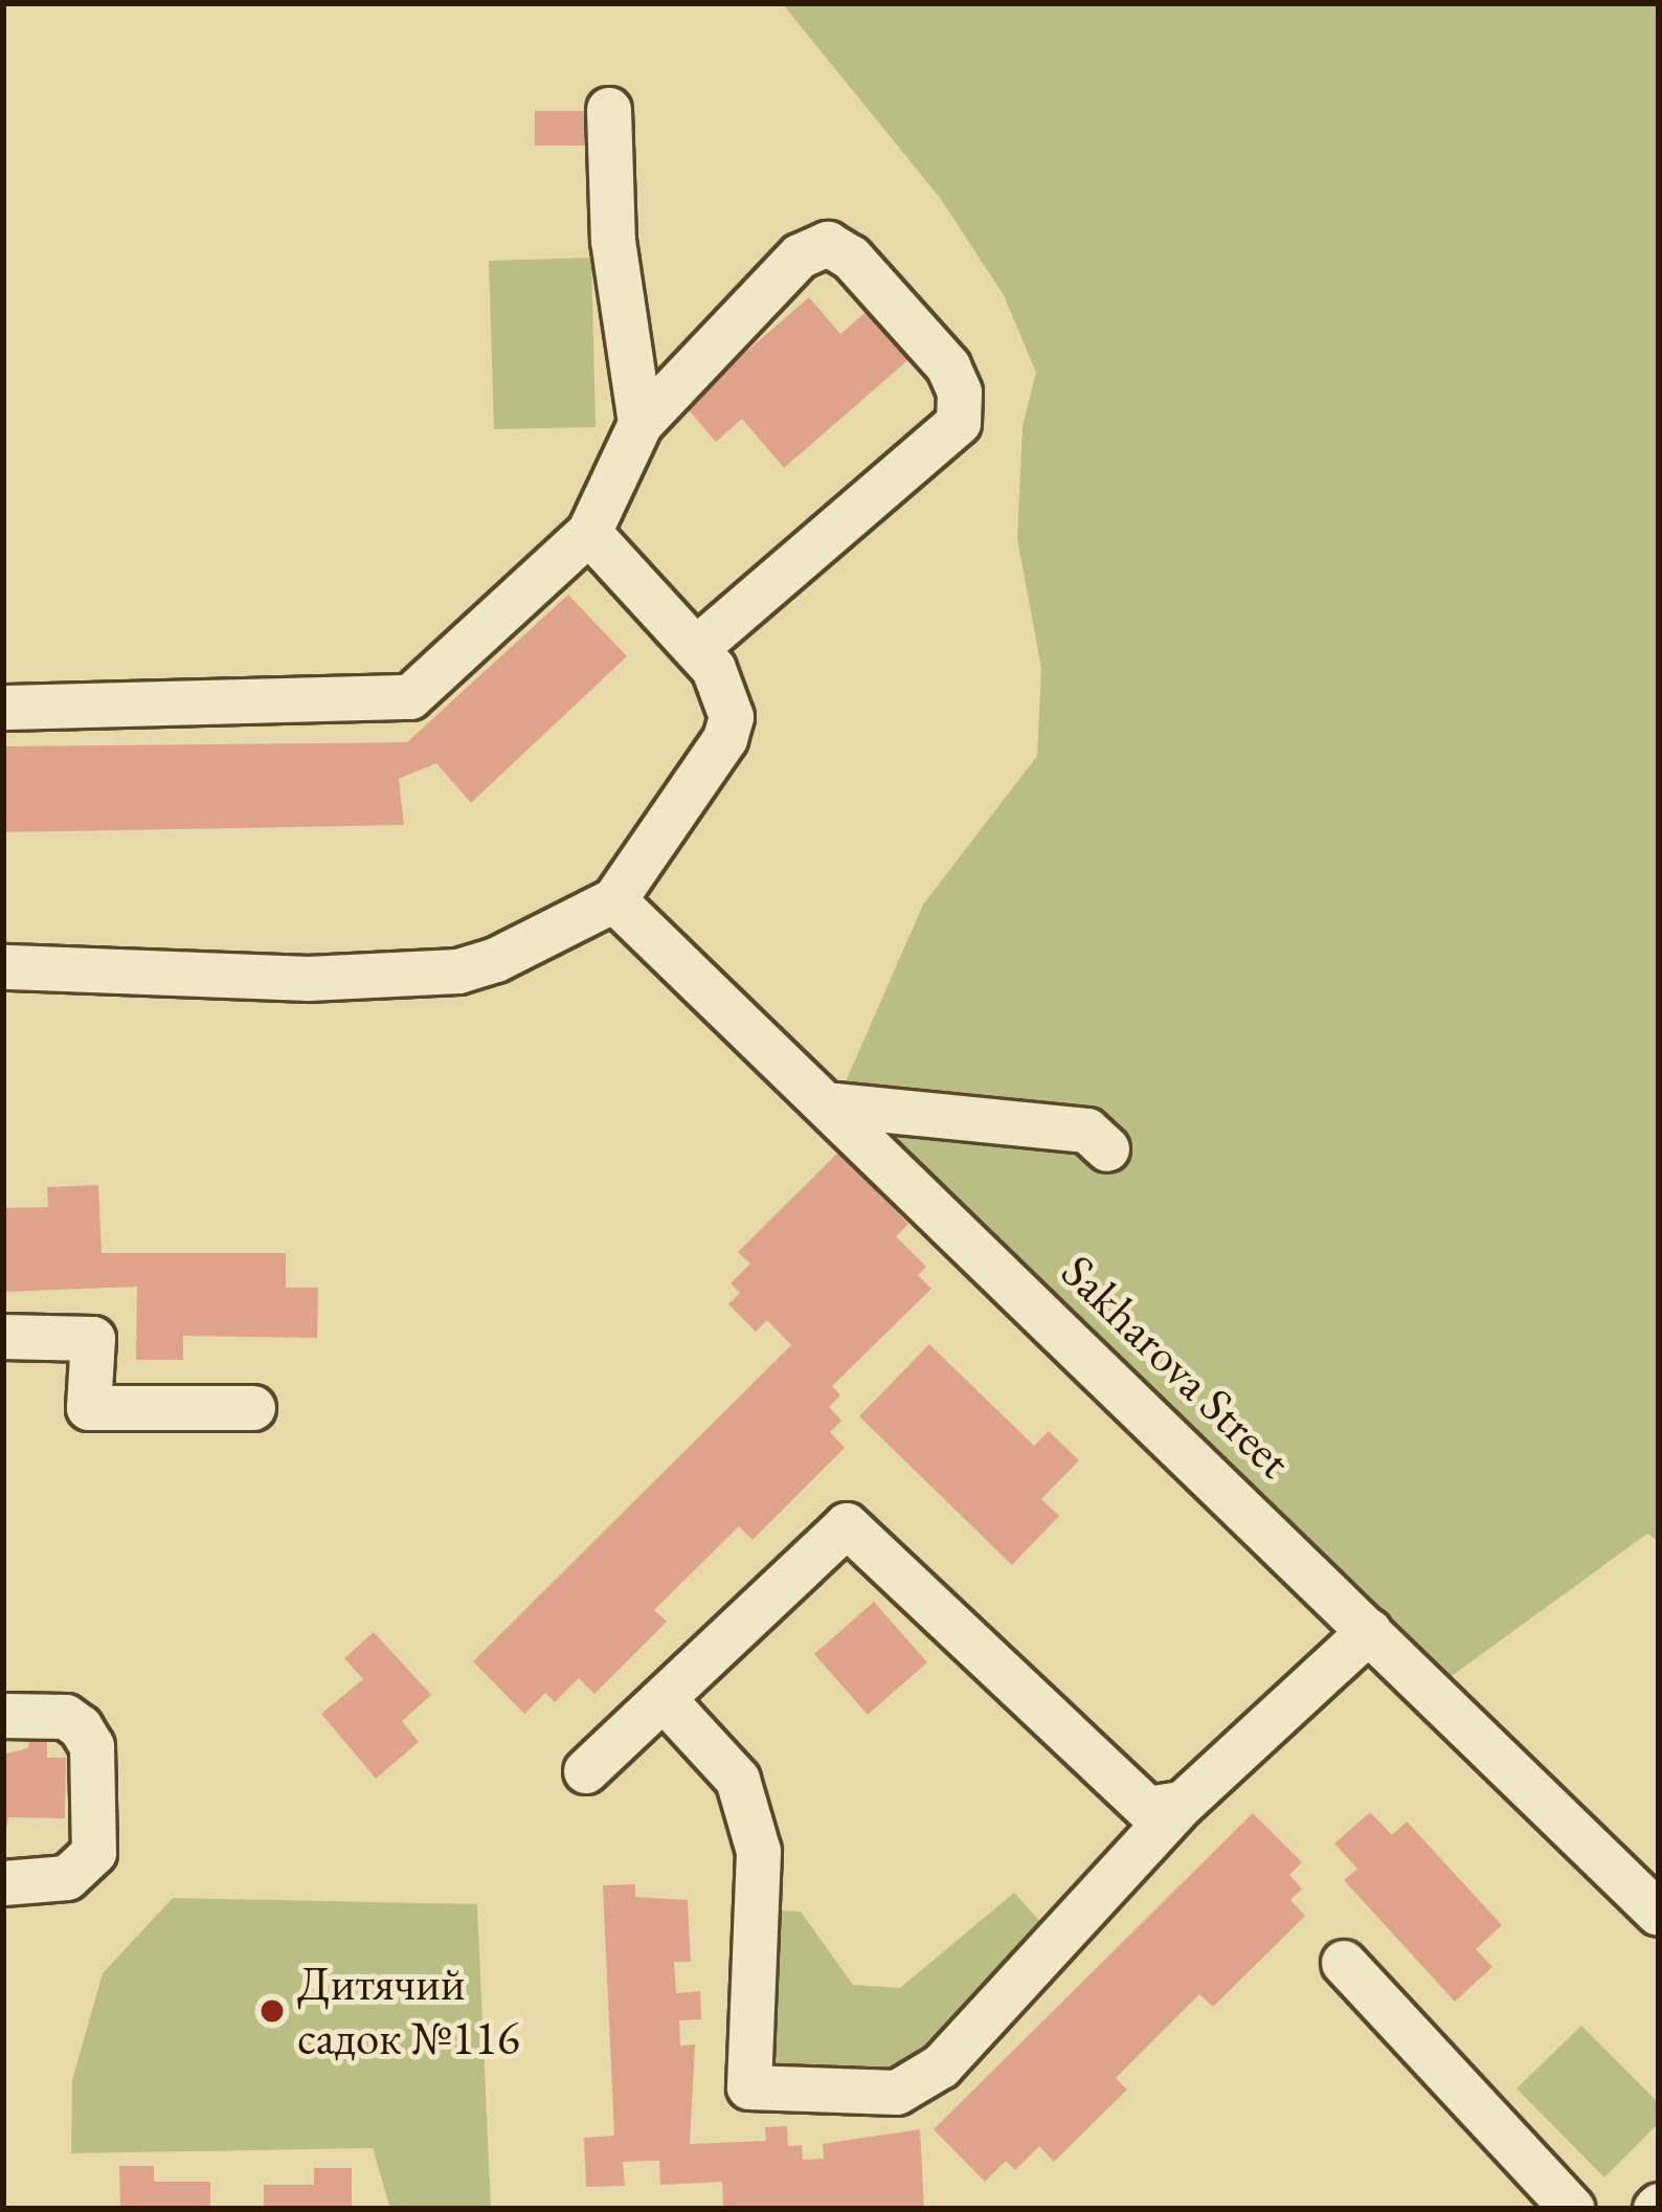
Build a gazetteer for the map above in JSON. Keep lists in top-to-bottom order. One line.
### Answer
{"streets":{"street":["Sakharova Street"]},"places":["Дитячий садок №116"]}
